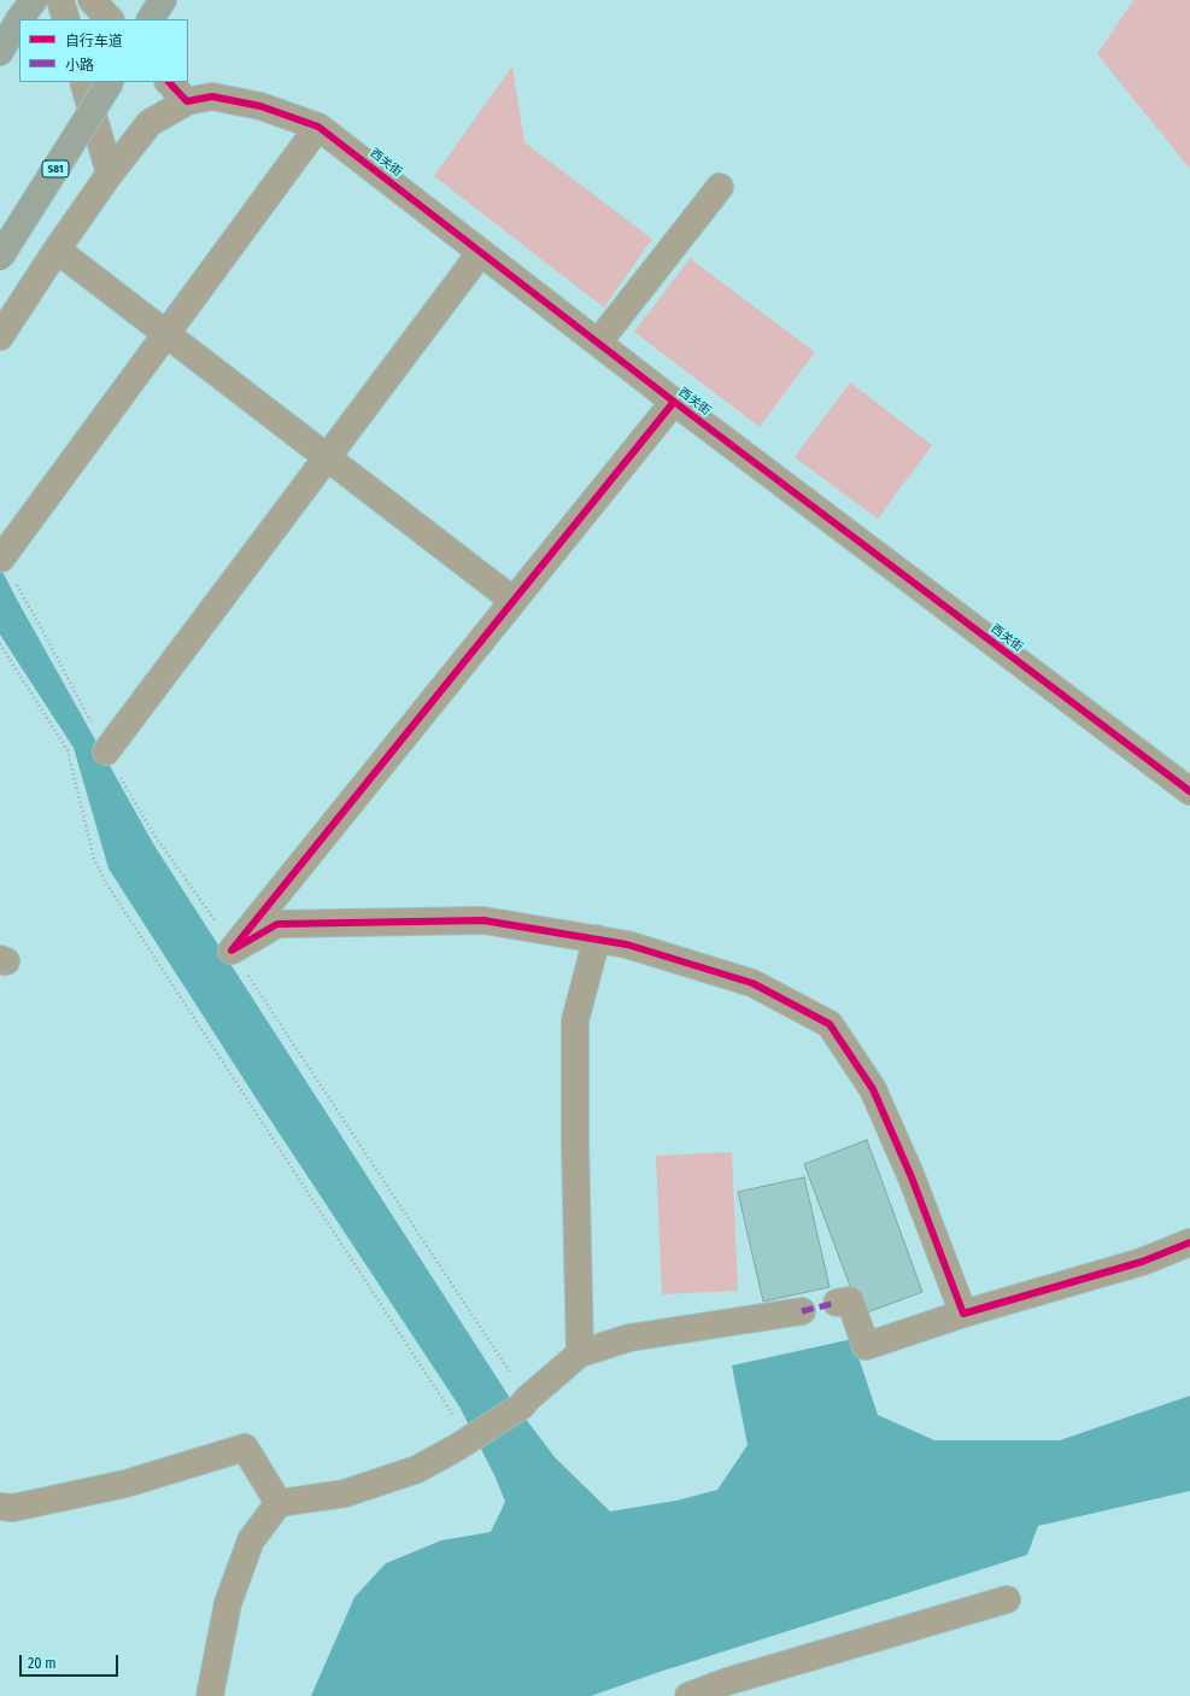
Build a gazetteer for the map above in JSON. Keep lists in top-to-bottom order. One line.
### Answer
{"streets":{"highway":["S81"],"street":["西关街"]},"legend":["自行车道","小路"],"scale_bar":"20 m"}
